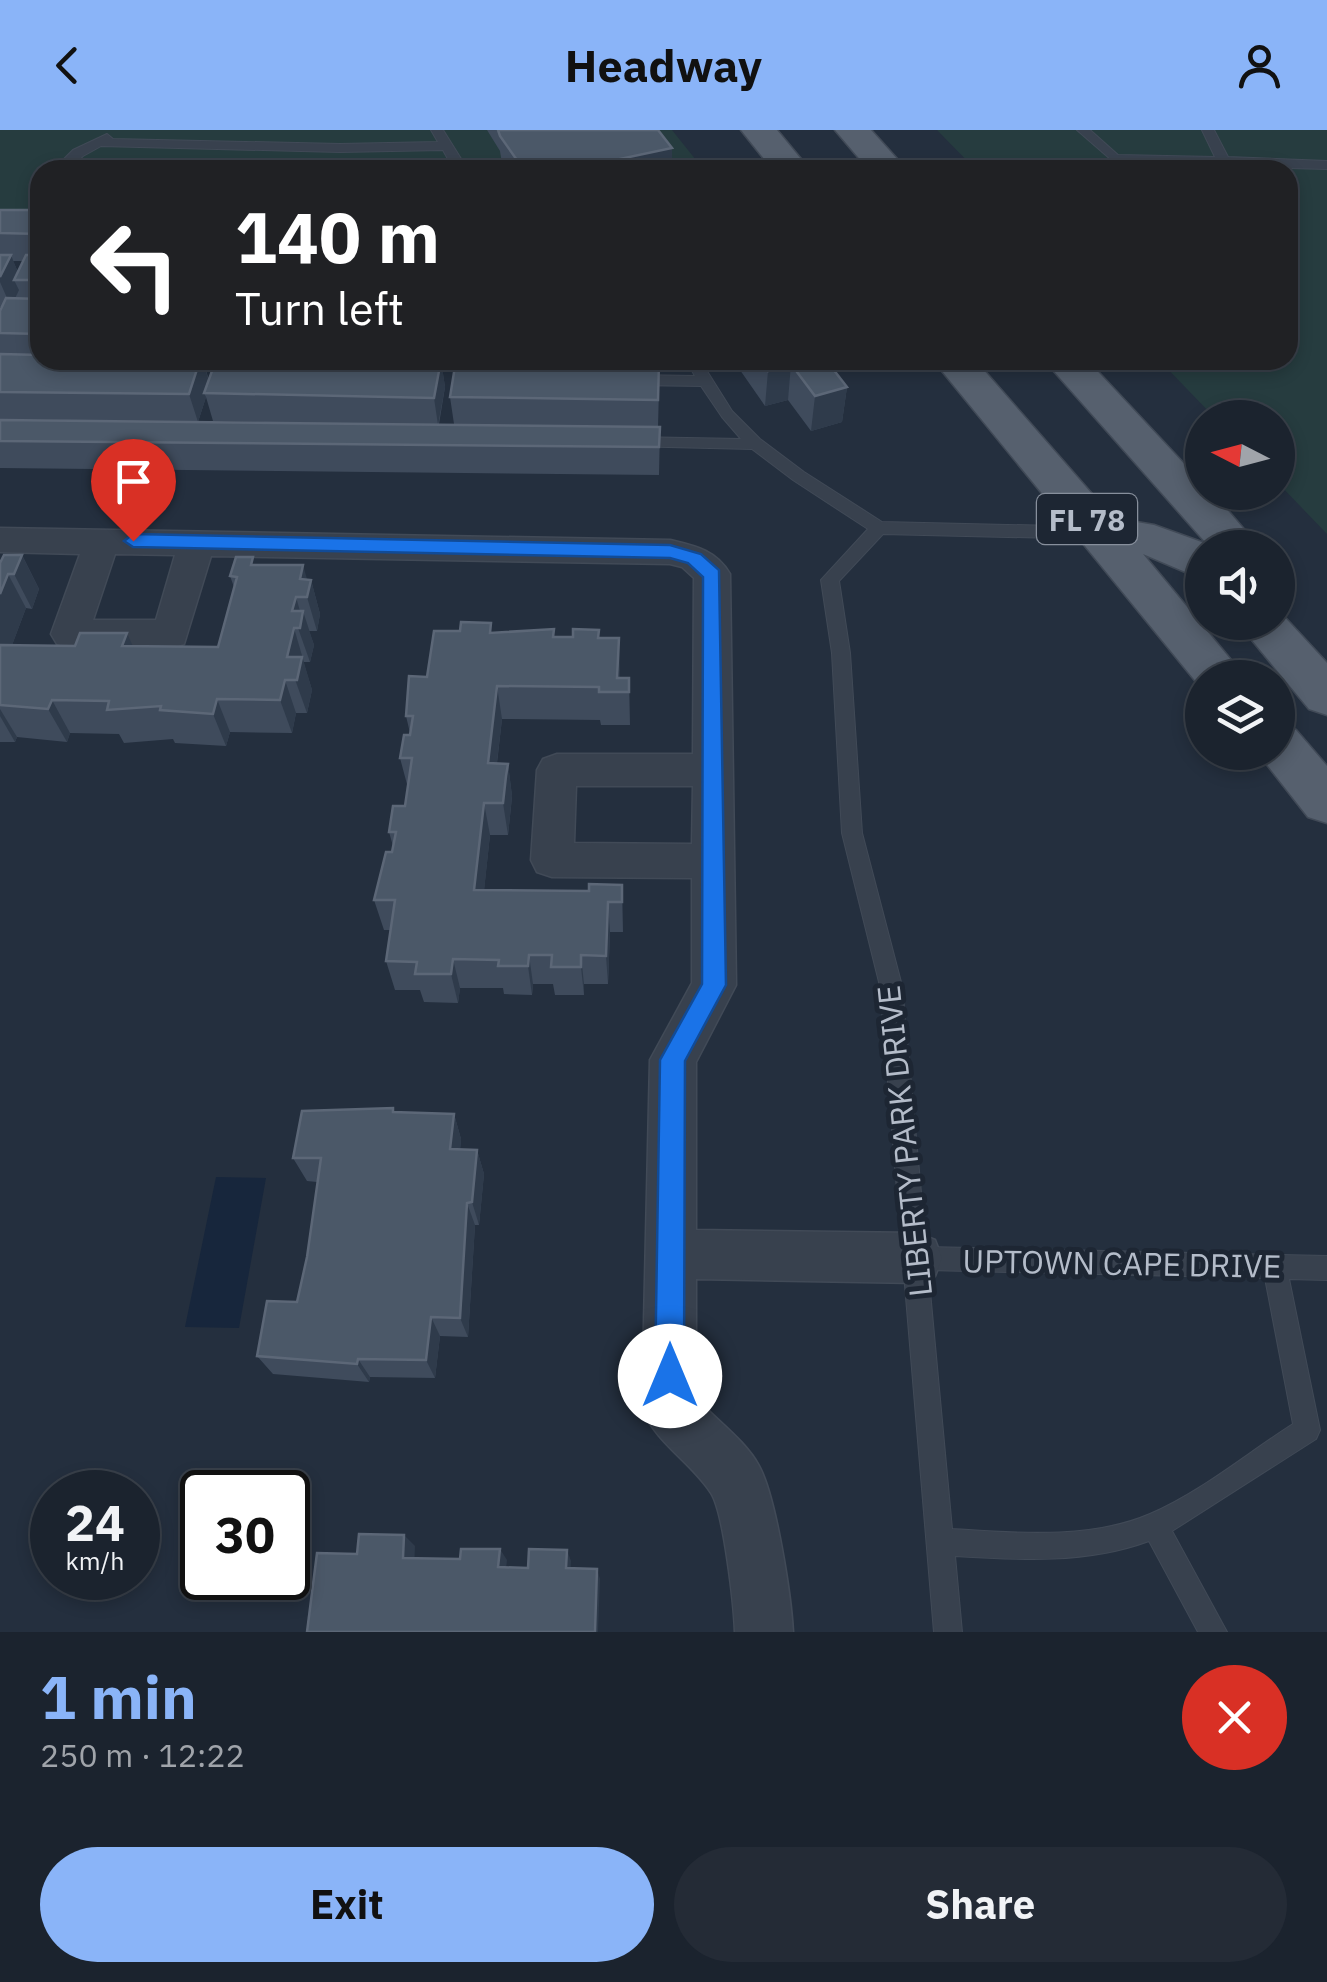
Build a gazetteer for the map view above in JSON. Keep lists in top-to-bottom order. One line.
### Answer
{"streets":{"main road":["FL 78"],"lane":["LIBERTY PARK DRIVE","UPTOWN CAPE DRIVE"]},"crossings":[["LIBERTY PARK DRIVE","UPTOWN CAPE DRIVE"]],"north":"left","page":{"header":"Headway","turn":["140 m","Turn left"],"speed":"24 km/h","limit":"30","heading":["1 min","250 m · 12:22"],"buttons":["Exit","Share"]}}
